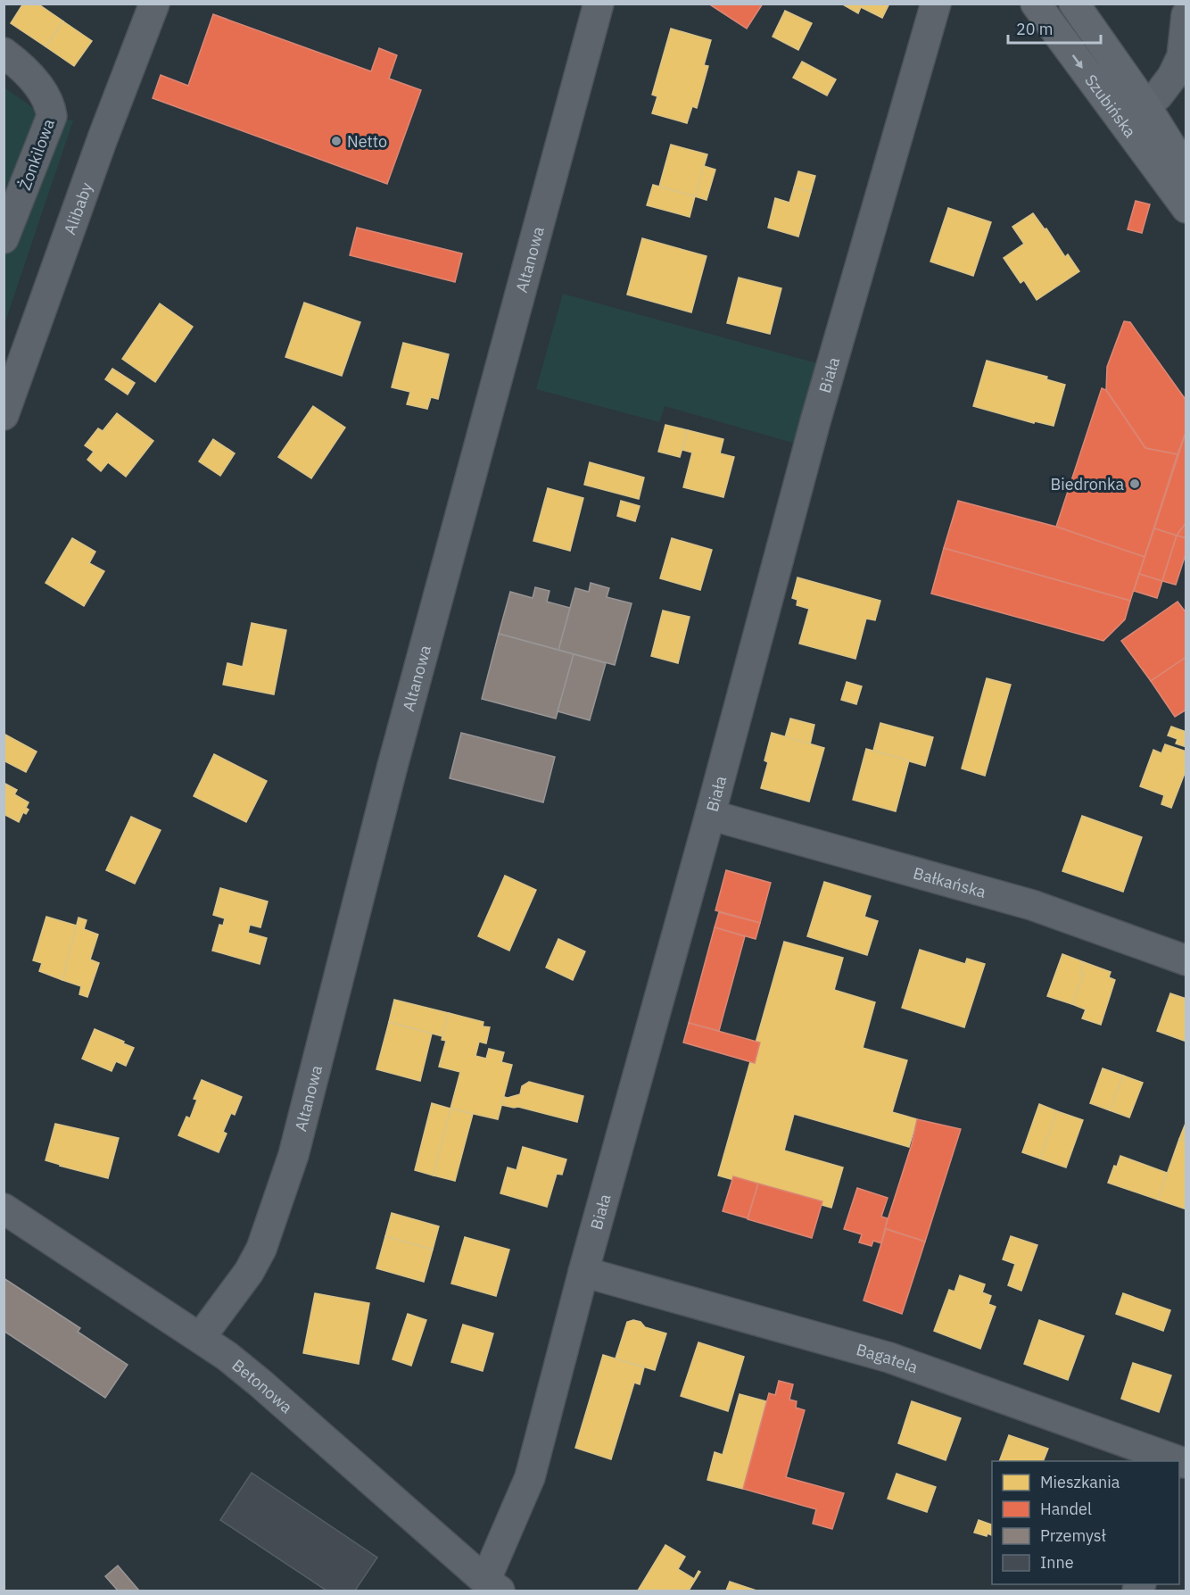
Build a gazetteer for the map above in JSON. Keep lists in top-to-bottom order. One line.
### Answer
{"streets":{"main road":["Szubińska"],"street":["Żonkilowa","Alibaby","Altanowa","Biała","Bałkańska","Bagatela","Betonowa"]},"crossings":[["Altanowa","Betonowa"],["Biała","Bałkańska"],["Biała","Bagatela"],["Biała","Betonowa"]],"places":["Netto","Biedronka"],"legend":["Mieszkania","Handel","Przemysł","Inne"],"scale_bar":"20 m"}
